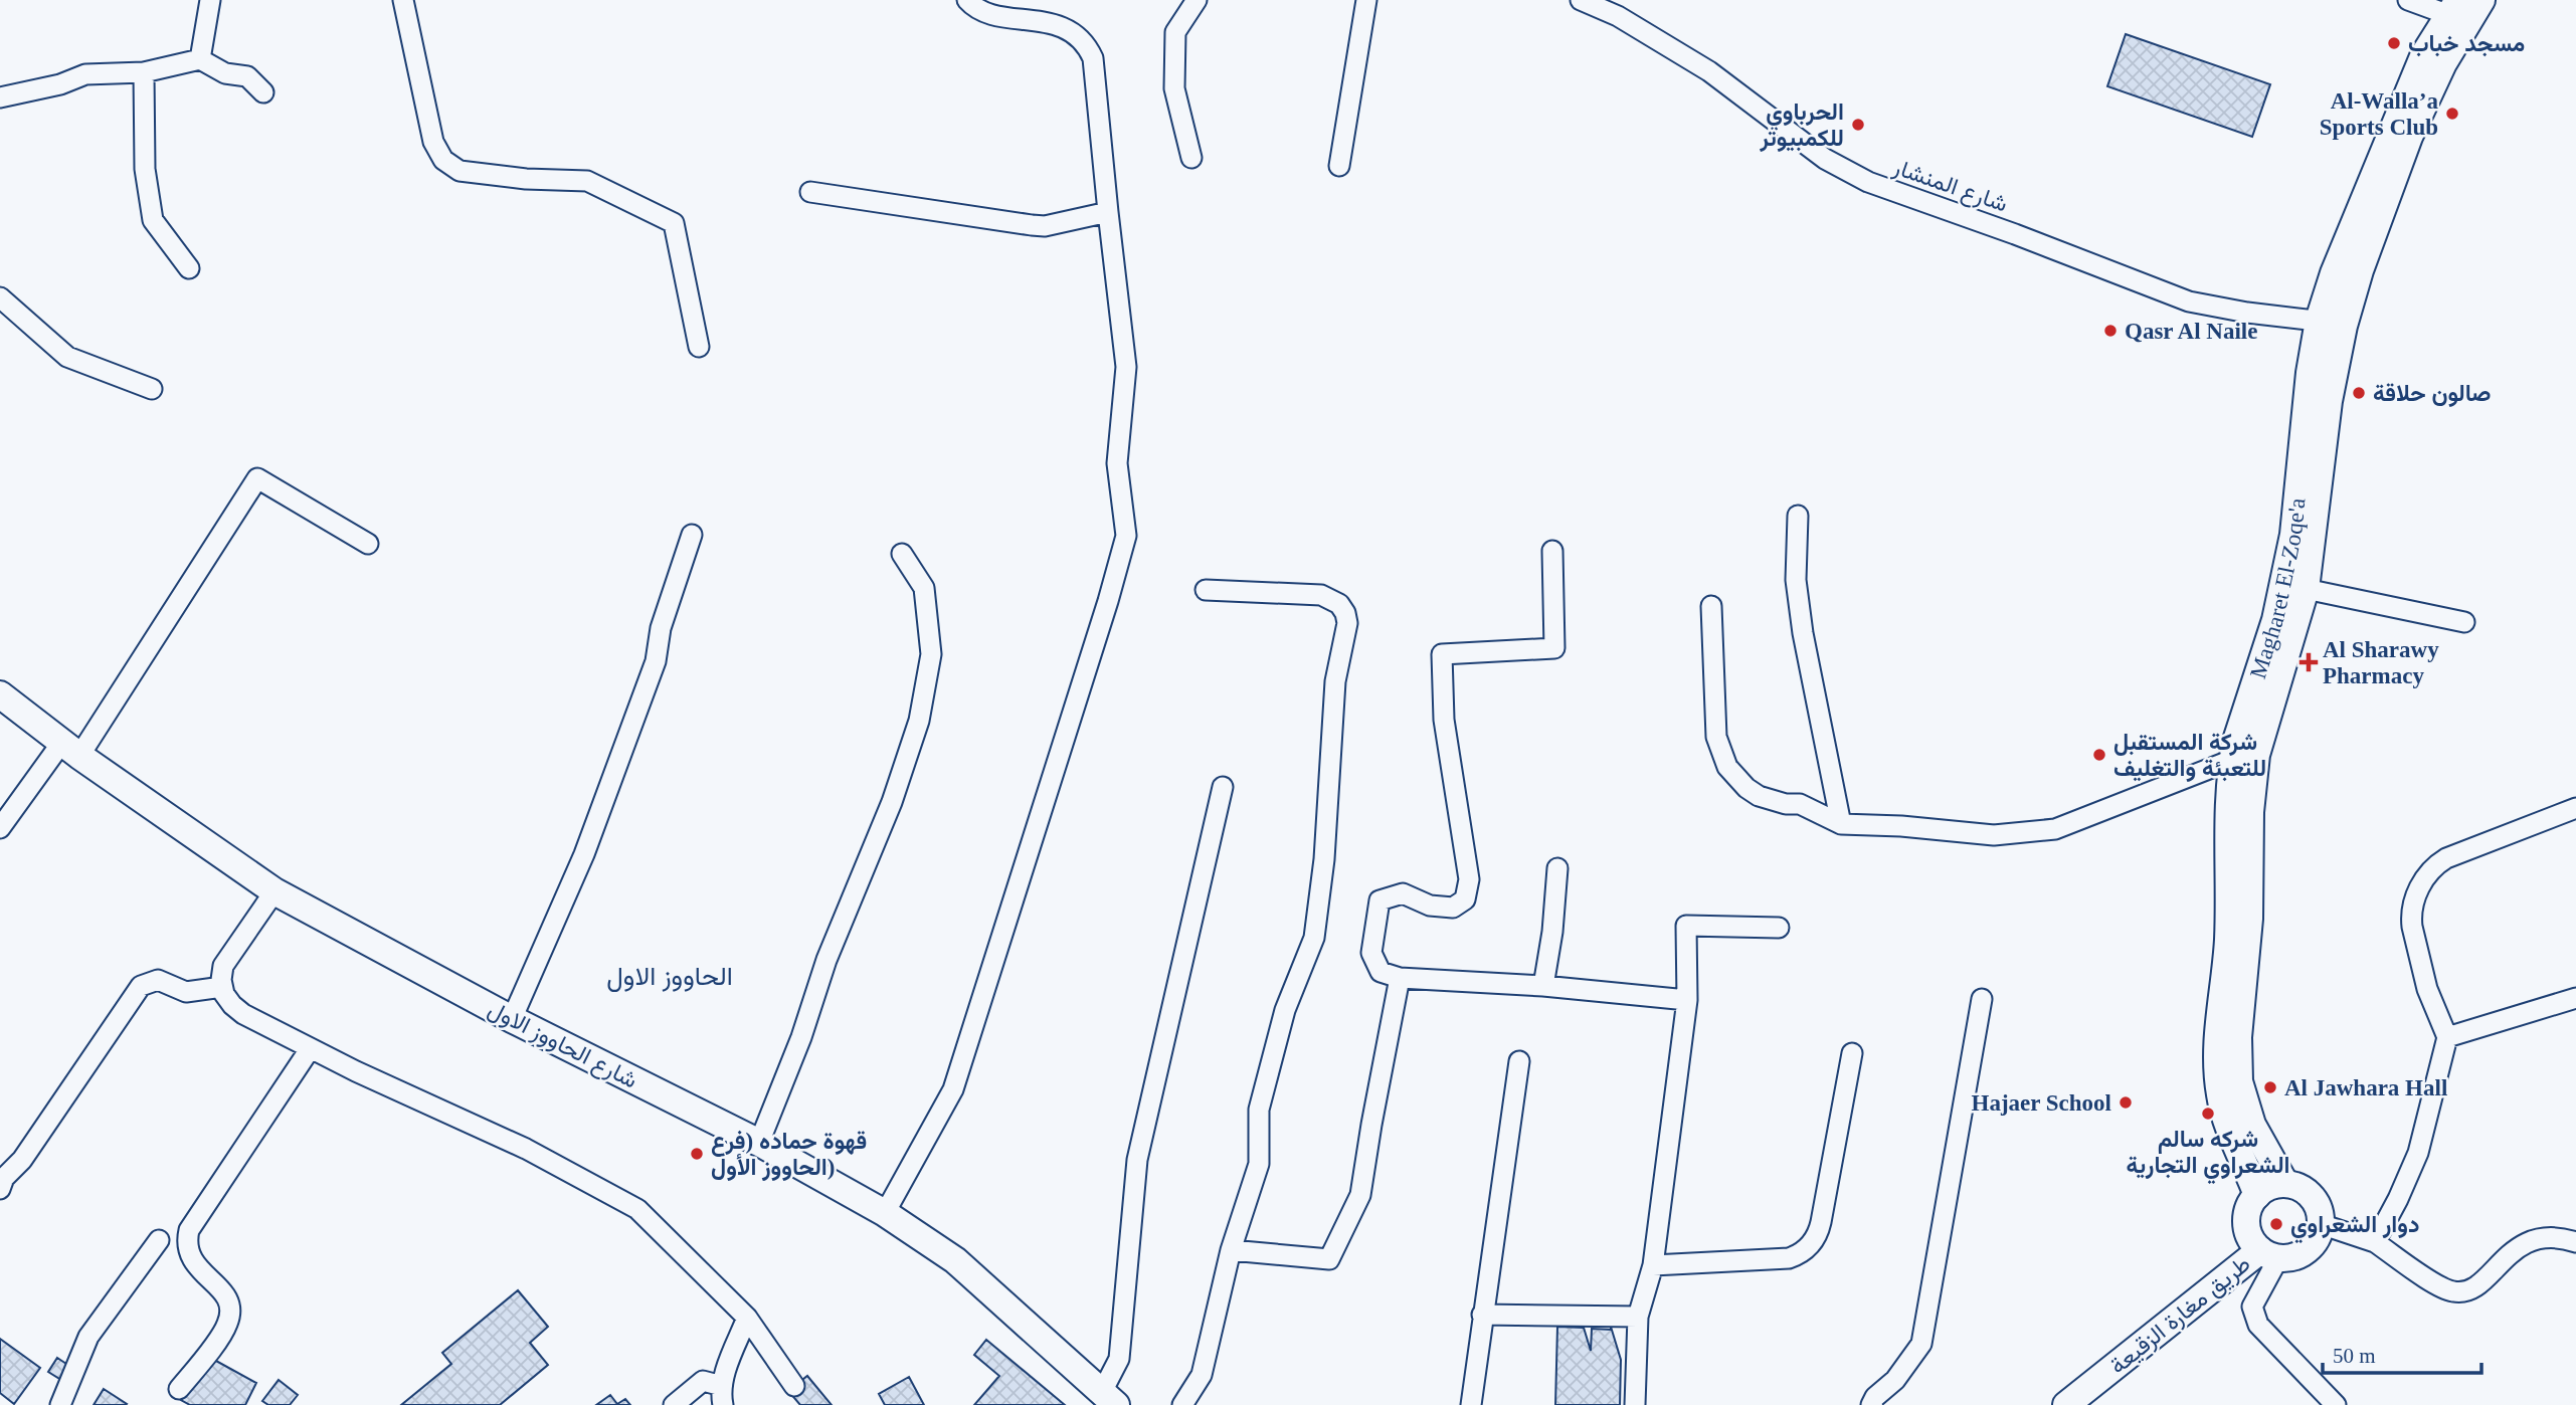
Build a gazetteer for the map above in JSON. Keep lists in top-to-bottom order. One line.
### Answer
{"streets":{"street":["شارع المنشار","Magharet El-Zoqe'a","شارع الحاووز الاول","طريق مغارة الزقيعة"]},"crossings":[["شارع المنشار","Magharet El-Zoqe'a"],["Magharet El-Zoqe'a","طريق مغارة الزقيعة"]],"districts":["الحاووز الاول"],"places":{"other":["مسجد خباب","Al-Walla’a Sports Club","الحرباوي للكمبيوتر","Qasr Al Naile","صالون حلاقة","شركة المستقبل للتعبئة والتغليف","Al Jawhara Hall","Hajaer School","شركه سالم الشعراوي التجارية","قهوة حماده (فرع الحاووز الأول)","دوار الشعراوي"],"health":["Al Sharawy Pharmacy"]},"scale_bar":"50 m"}
